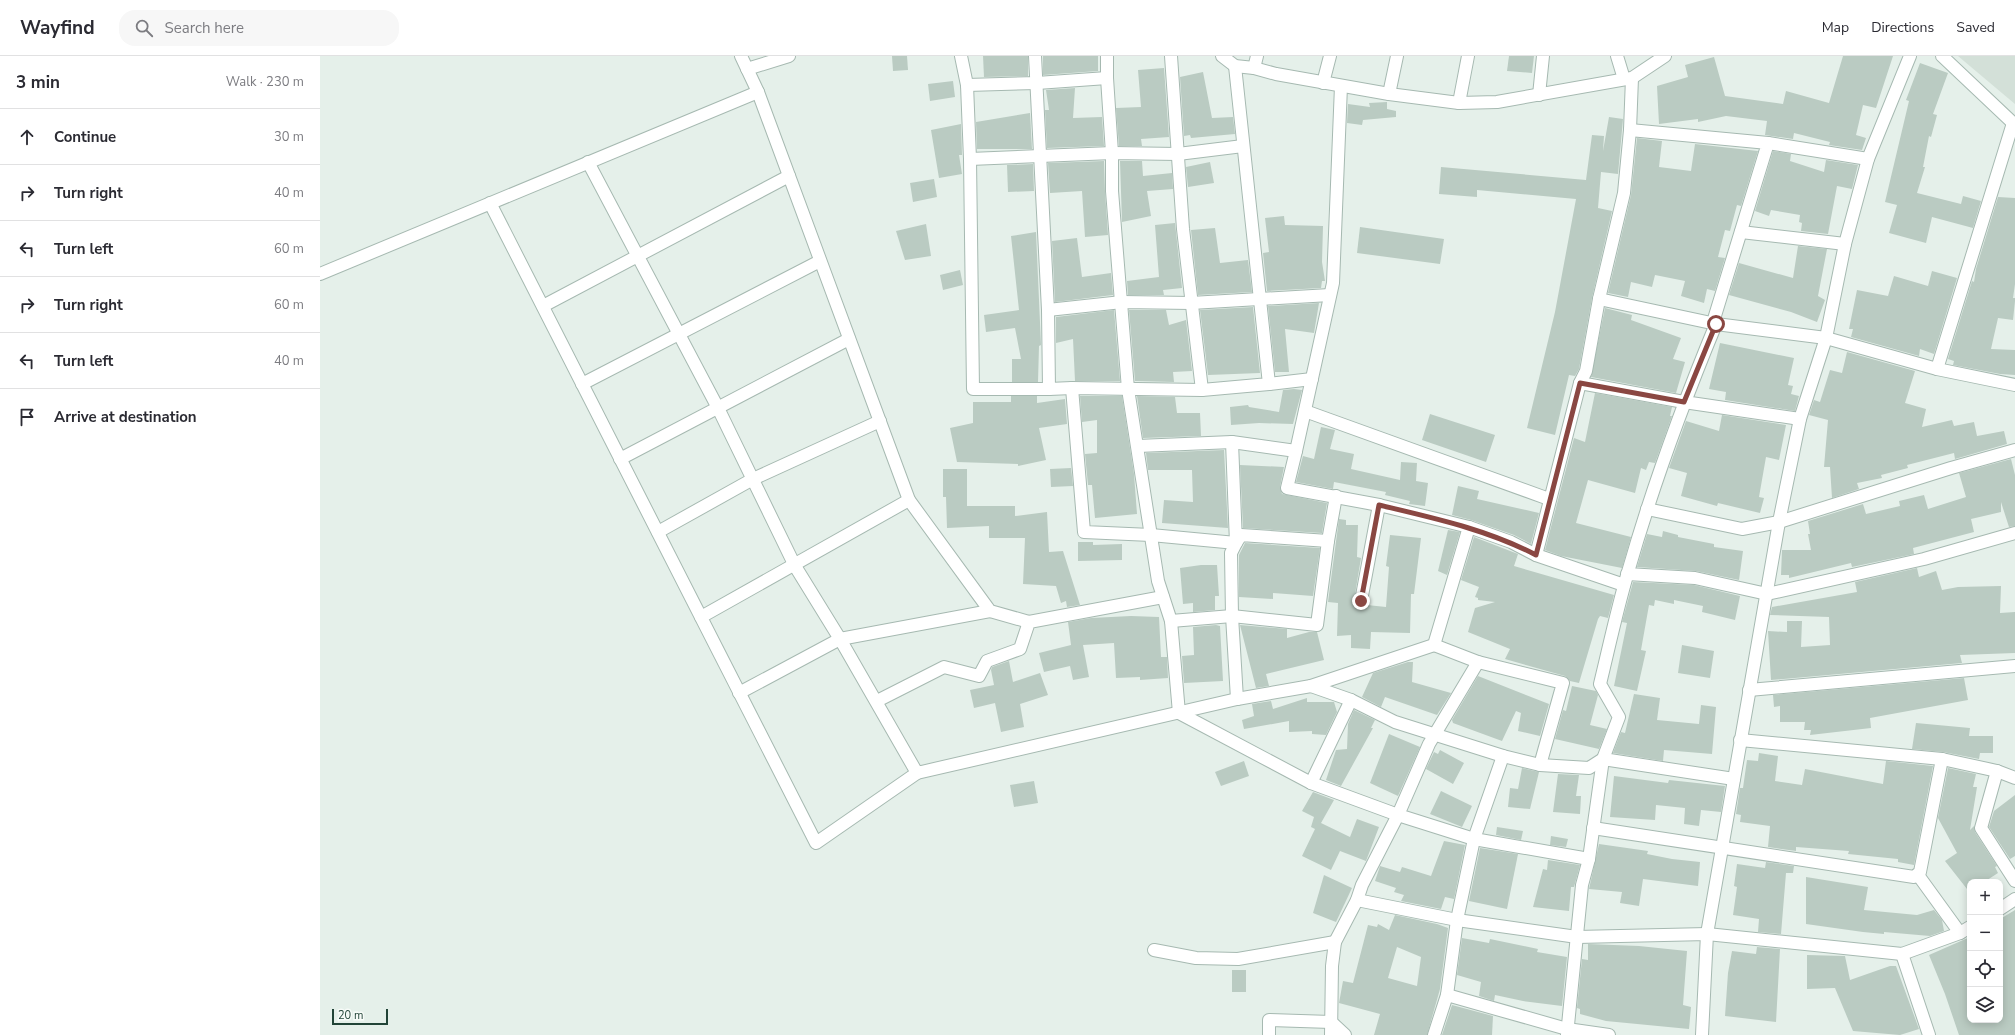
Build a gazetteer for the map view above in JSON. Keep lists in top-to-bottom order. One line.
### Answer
{"scale_bar":"20 m","page":{"header":"Wayfind","search":"Search here","nav":["Map","Directions","Saved"],"heading":["3 min","Walk · 230 m"],"list":[["Continue","30 m"],["Turn right","40 m"],["Turn left","60 m"],["Turn right","60 m"],["Turn left","40 m"],"Arrive at destination"],"map_buttons":["+","−"],"scale":"20 m"}}
